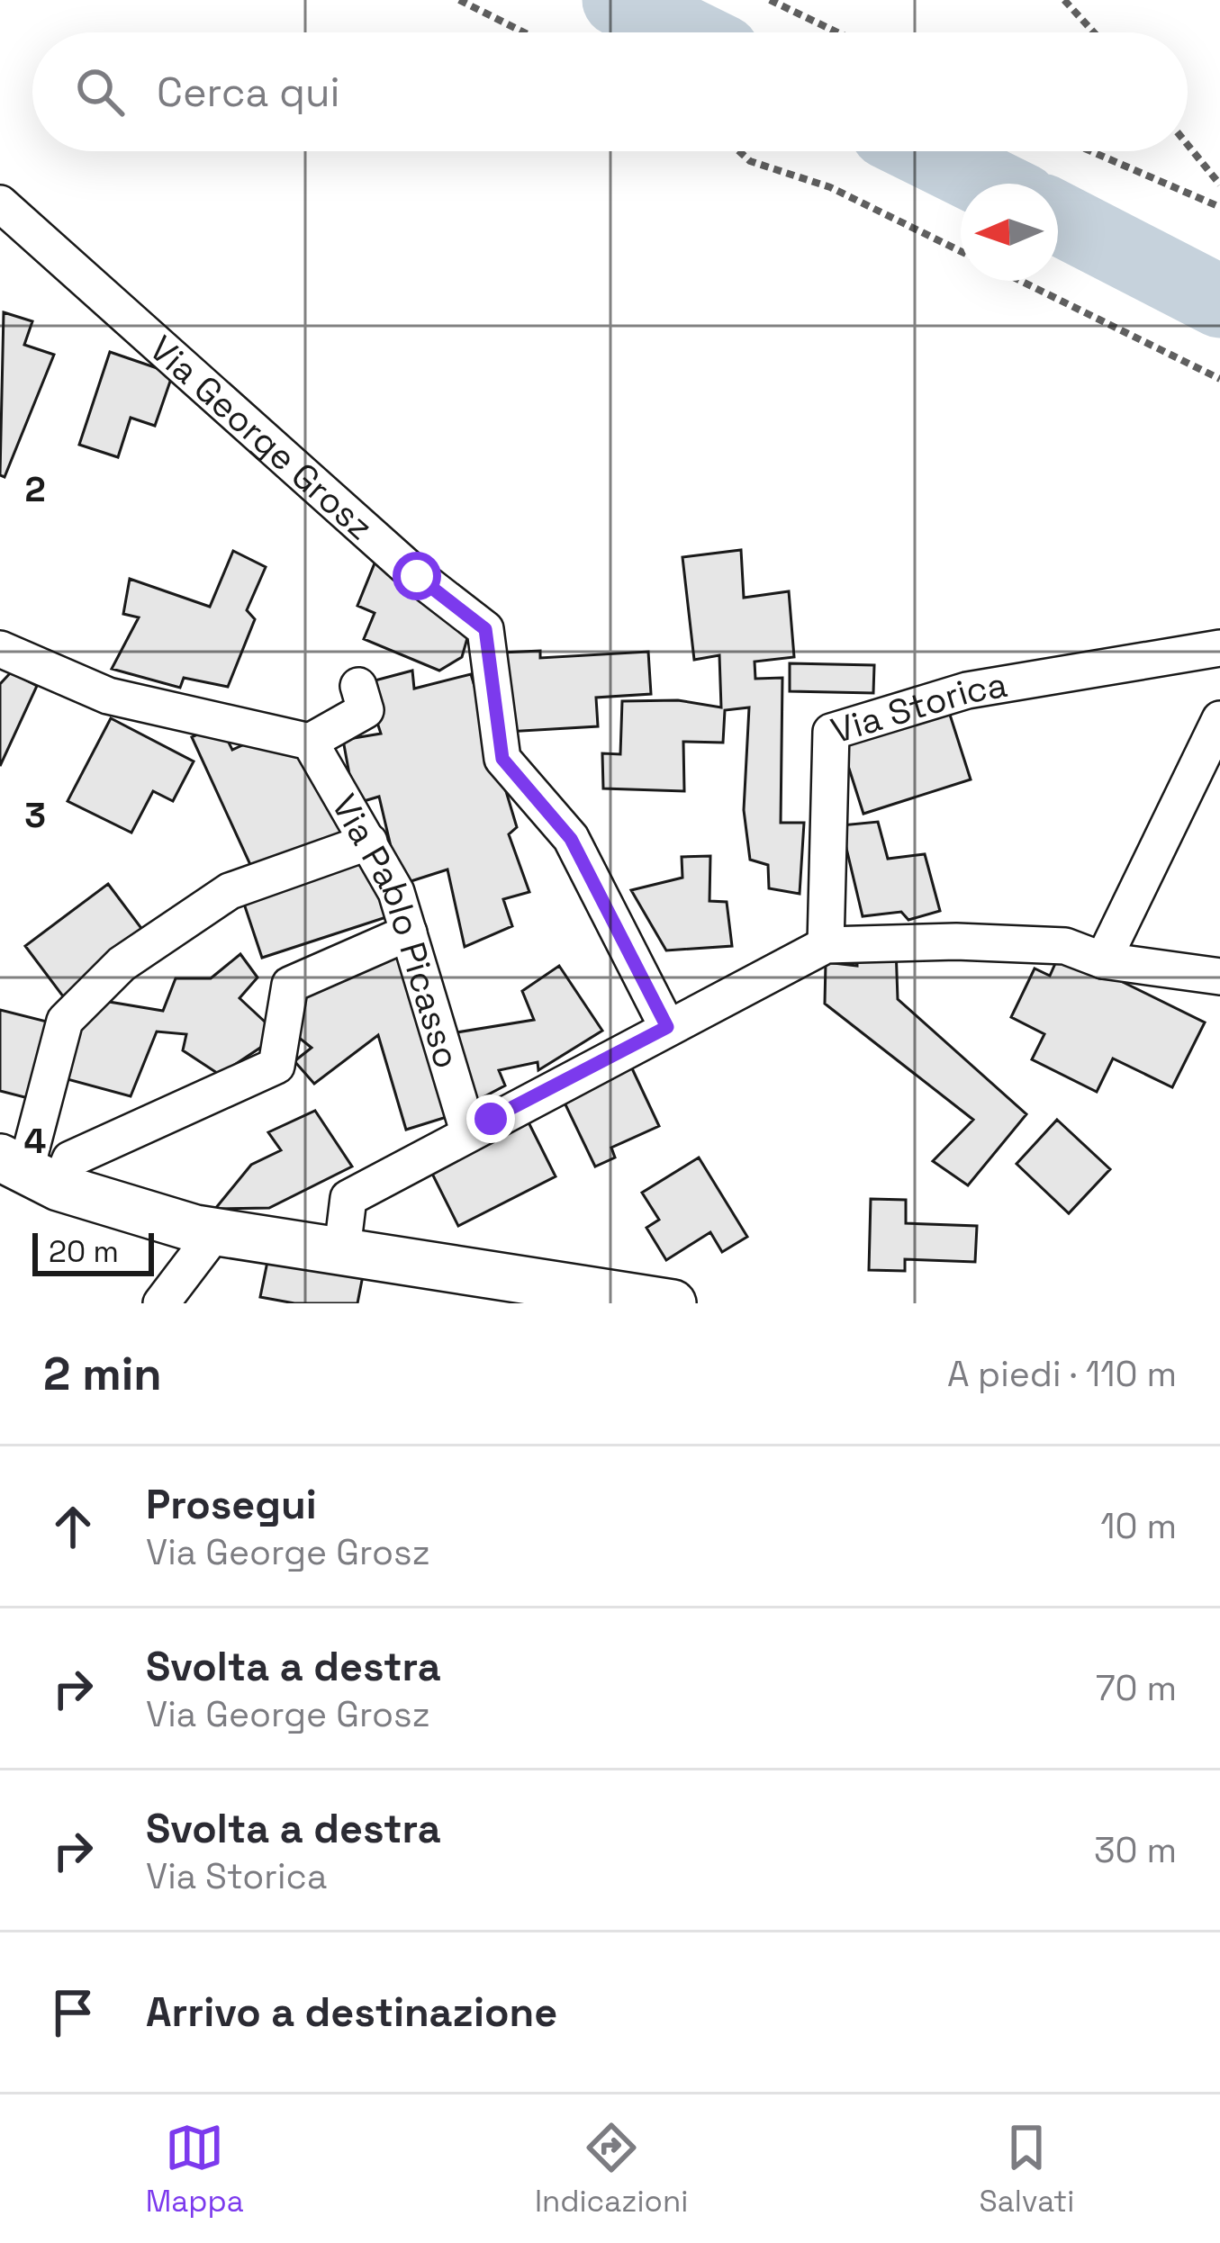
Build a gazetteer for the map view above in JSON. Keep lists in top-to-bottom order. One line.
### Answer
{"streets":{"street":["Via George Grosz","Via Storica","Via Pablo Picasso"]},"scale_bar":"20 m","north":"left","page":{"search":"Cerca qui","scale":"20 m","heading":["2 min","A piedi · 110 m"],"list":[["Prosegui","Via George Grosz","10 m"],["Svolta a destra","Via George Grosz","70 m"],["Svolta a destra","Via Storica","30 m"],"Arrivo a destinazione"],"nav":["Mappa","Indicazioni","Salvati"]},"grid":{"rows":["2","3","4"]}}
